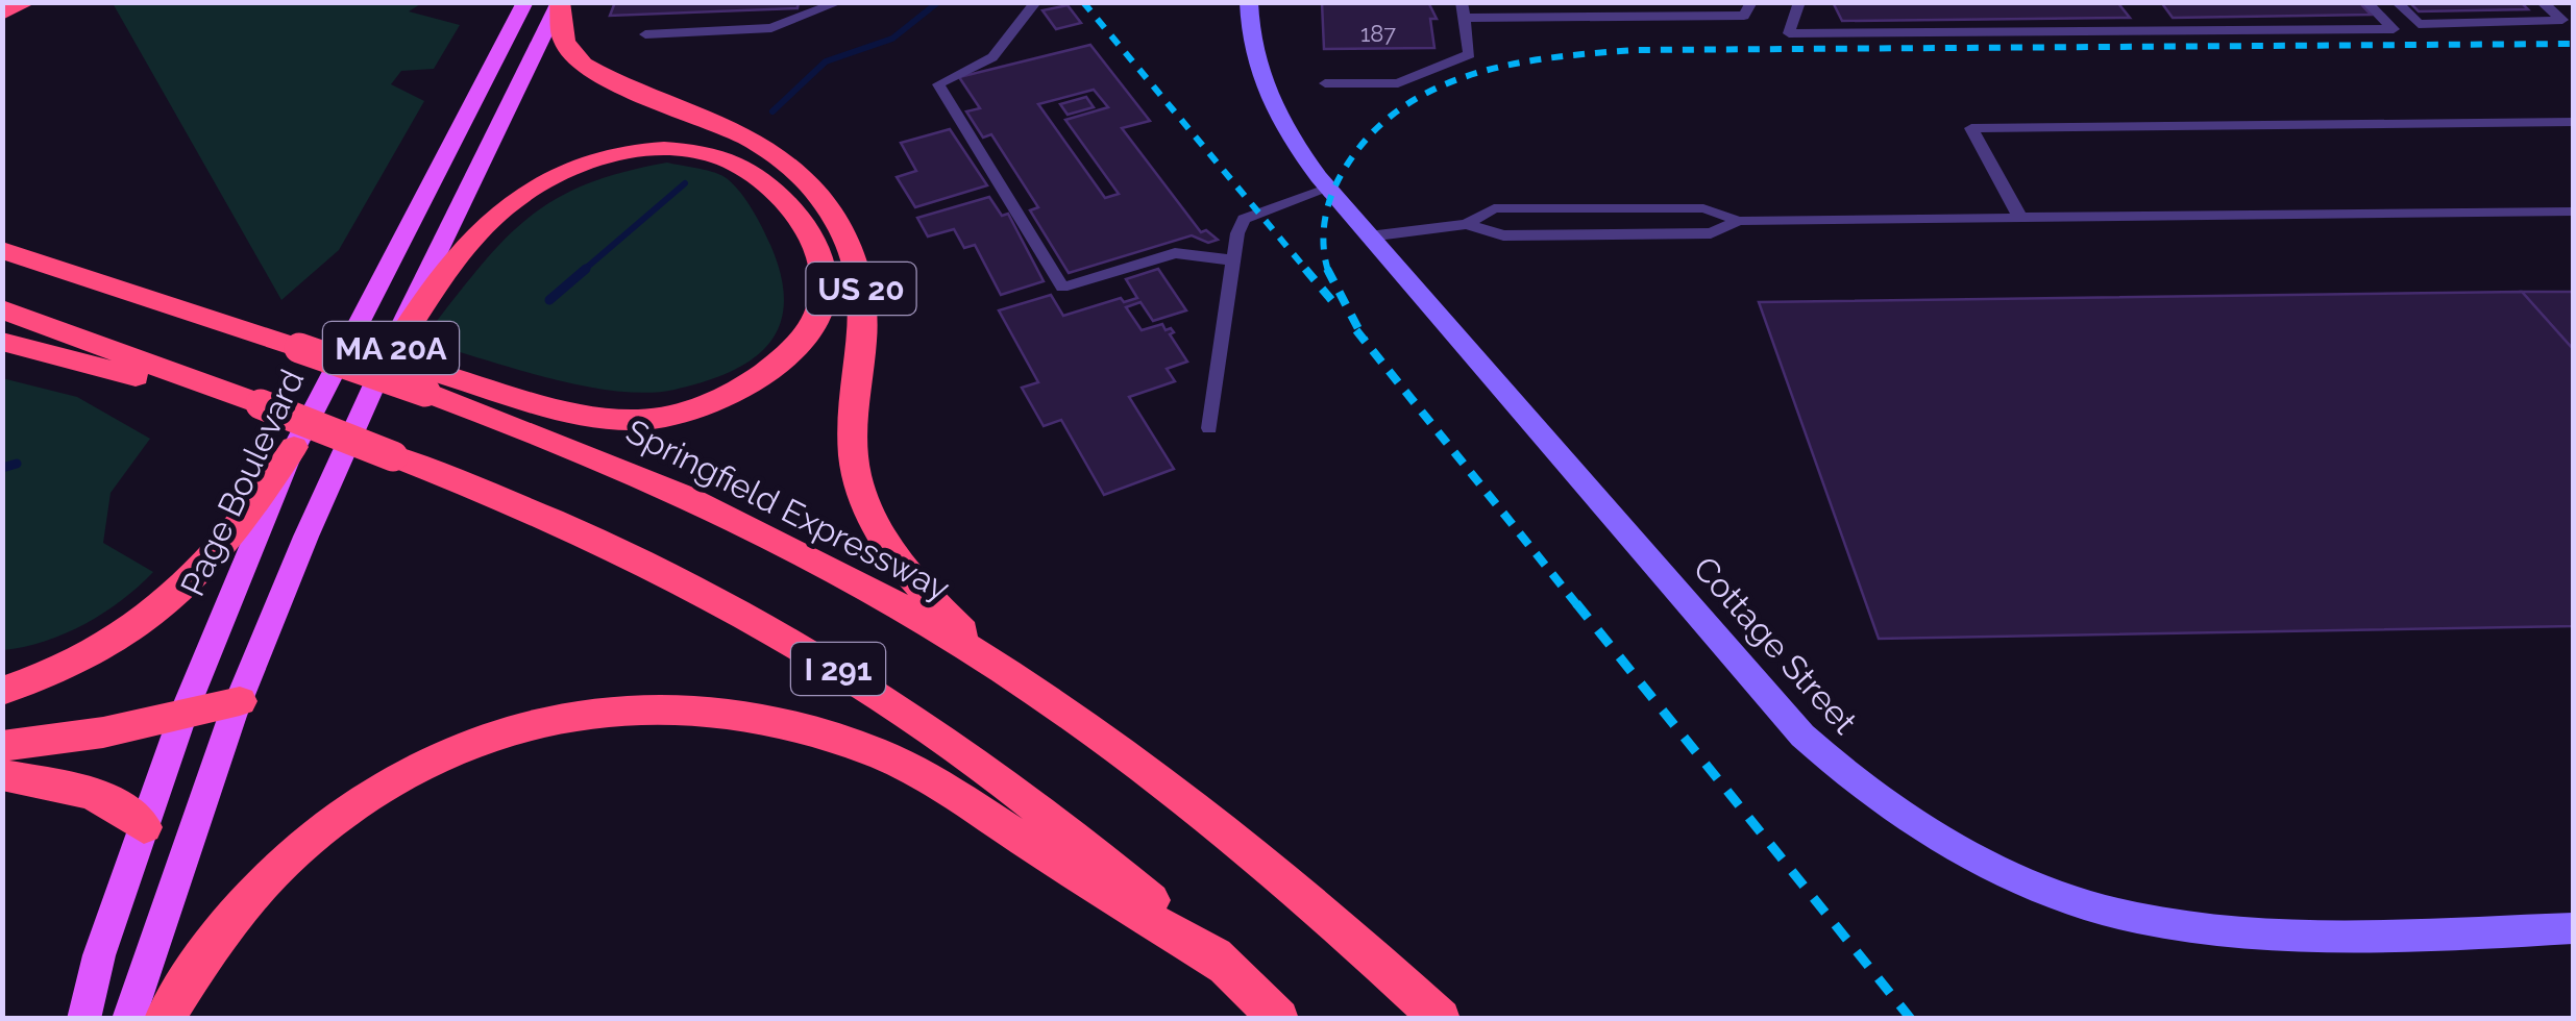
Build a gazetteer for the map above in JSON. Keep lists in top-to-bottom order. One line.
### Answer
{"streets":{"highway":["US 20","Springfield Expressway","I 291"],"main road":["MA 20A","Page Boulevard","Cottage Street"]},"crossings":[["US 20","MA 20A"],["US 20","Springfield Expressway"]],"house_numbers":["187"]}
